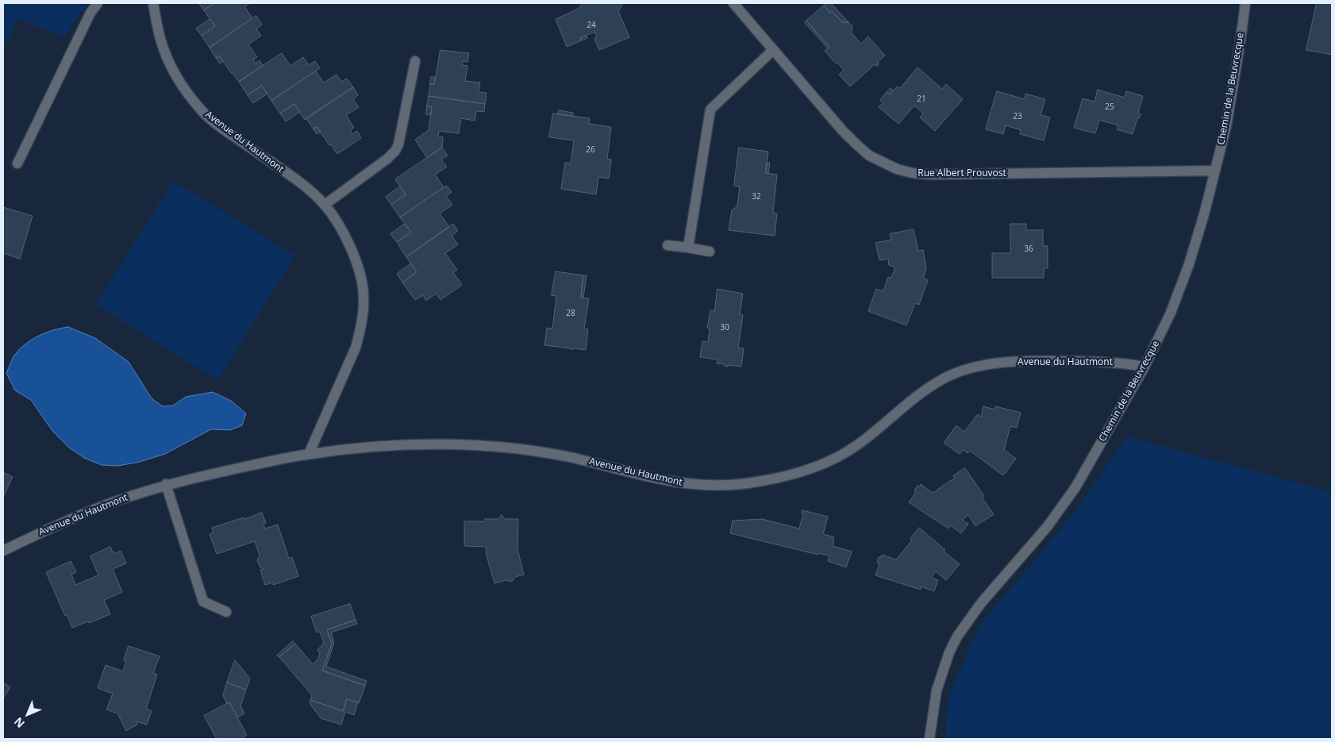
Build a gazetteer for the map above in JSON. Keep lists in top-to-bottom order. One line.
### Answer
{"streets":{"street":["Chemin de la Beuvrecque","Avenue du Hautmont","Rue Albert Prouvost"]},"crossings":[["Chemin de la Beuvrecque","Avenue du Hautmont"],["Chemin de la Beuvrecque","Rue Albert Prouvost"]],"house_numbers":["24","21","25","23","26","32","36","28","30"],"north":"bottom left"}
